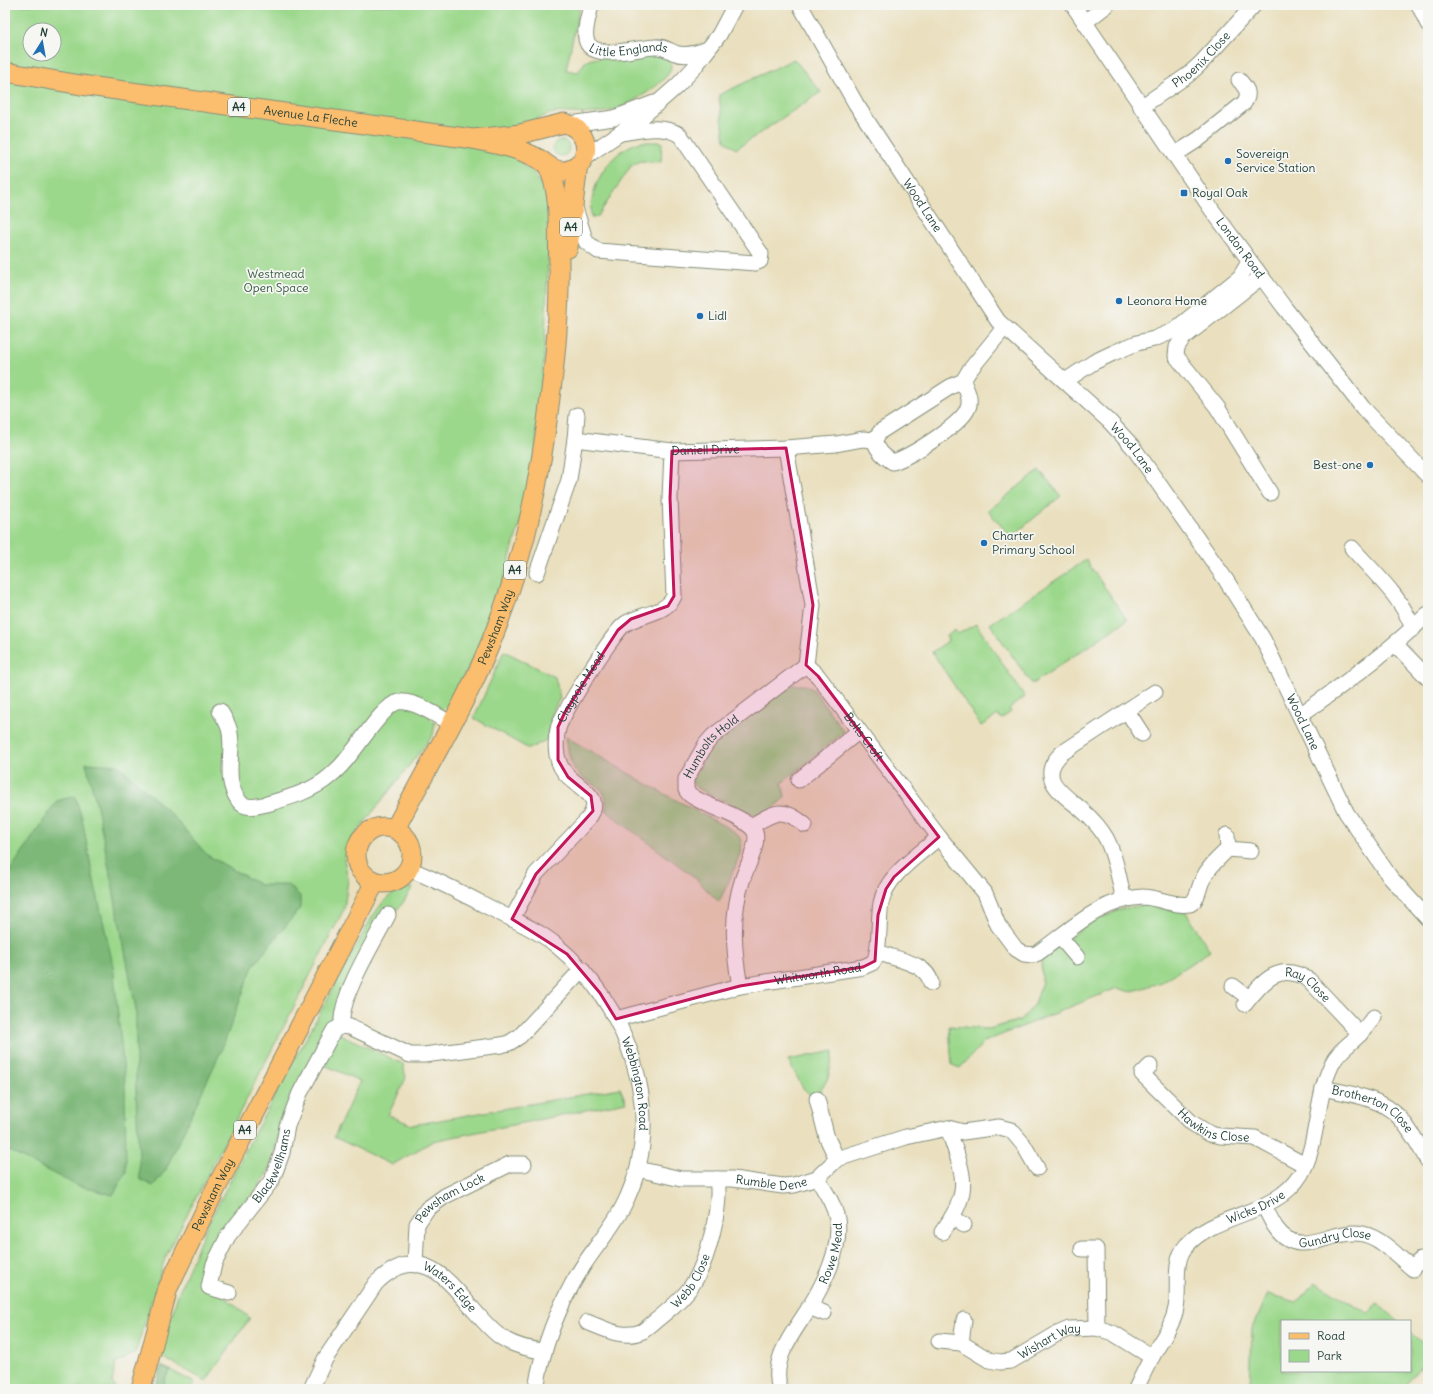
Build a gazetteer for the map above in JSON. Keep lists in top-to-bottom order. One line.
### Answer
{"streets":{"main road":["A4","Avenue La Fleche","Pewsham Way"],"street":["Little Englands","Phoenix Close","Wood Lane","London Road","Daniell Drive","Claypole Mead","Bolts Croft","Humbolts Hold","Whitworth Road","Ray Close","Webbington Road","Brotherton Close","Hawkins Close","Blackwellhams","Rumble Dene","Pewsham Lock","Wicks Drive","Gundry Close","Rowe Mead","Webb Close","Waters Edge","Wishart Way"]},"crossings":[["Little Englands","Avenue La Fleche"],["Phoenix Close","London Road"],["A4","Avenue La Fleche"],["A4","Pewsham Way"],["Avenue La Fleche","Pewsham Way"],["Daniell Drive","Claypole Mead"],["Pewsham Way","Webbington Road"],["Claypole Mead","Webbington Road"],["Bolts Croft","Humbolts Hold"],["Whitworth Road","Webbington Road"],["Ray Close","Wicks Drive"],["Webbington Road","Rumble Dene"],["Webbington Road","Waters Edge"],["Brotherton Close","Wicks Drive"],["Hawkins Close","Wicks Drive"],["Rumble Dene","Rowe Mead"],["Rumble Dene","Webb Close"],["Pewsham Lock","Waters Edge"],["Wicks Drive","Gundry Close"],["Wicks Drive","Wishart Way"]],"parks":["Westmead Open Space"],"places":{"other":["Sovereign Service Station","Leonora Home","Lidl","Best-one","Charter Primary School"],"transit":["Royal Oak"]},"legend":["Road","Park"],"north":"top"}
